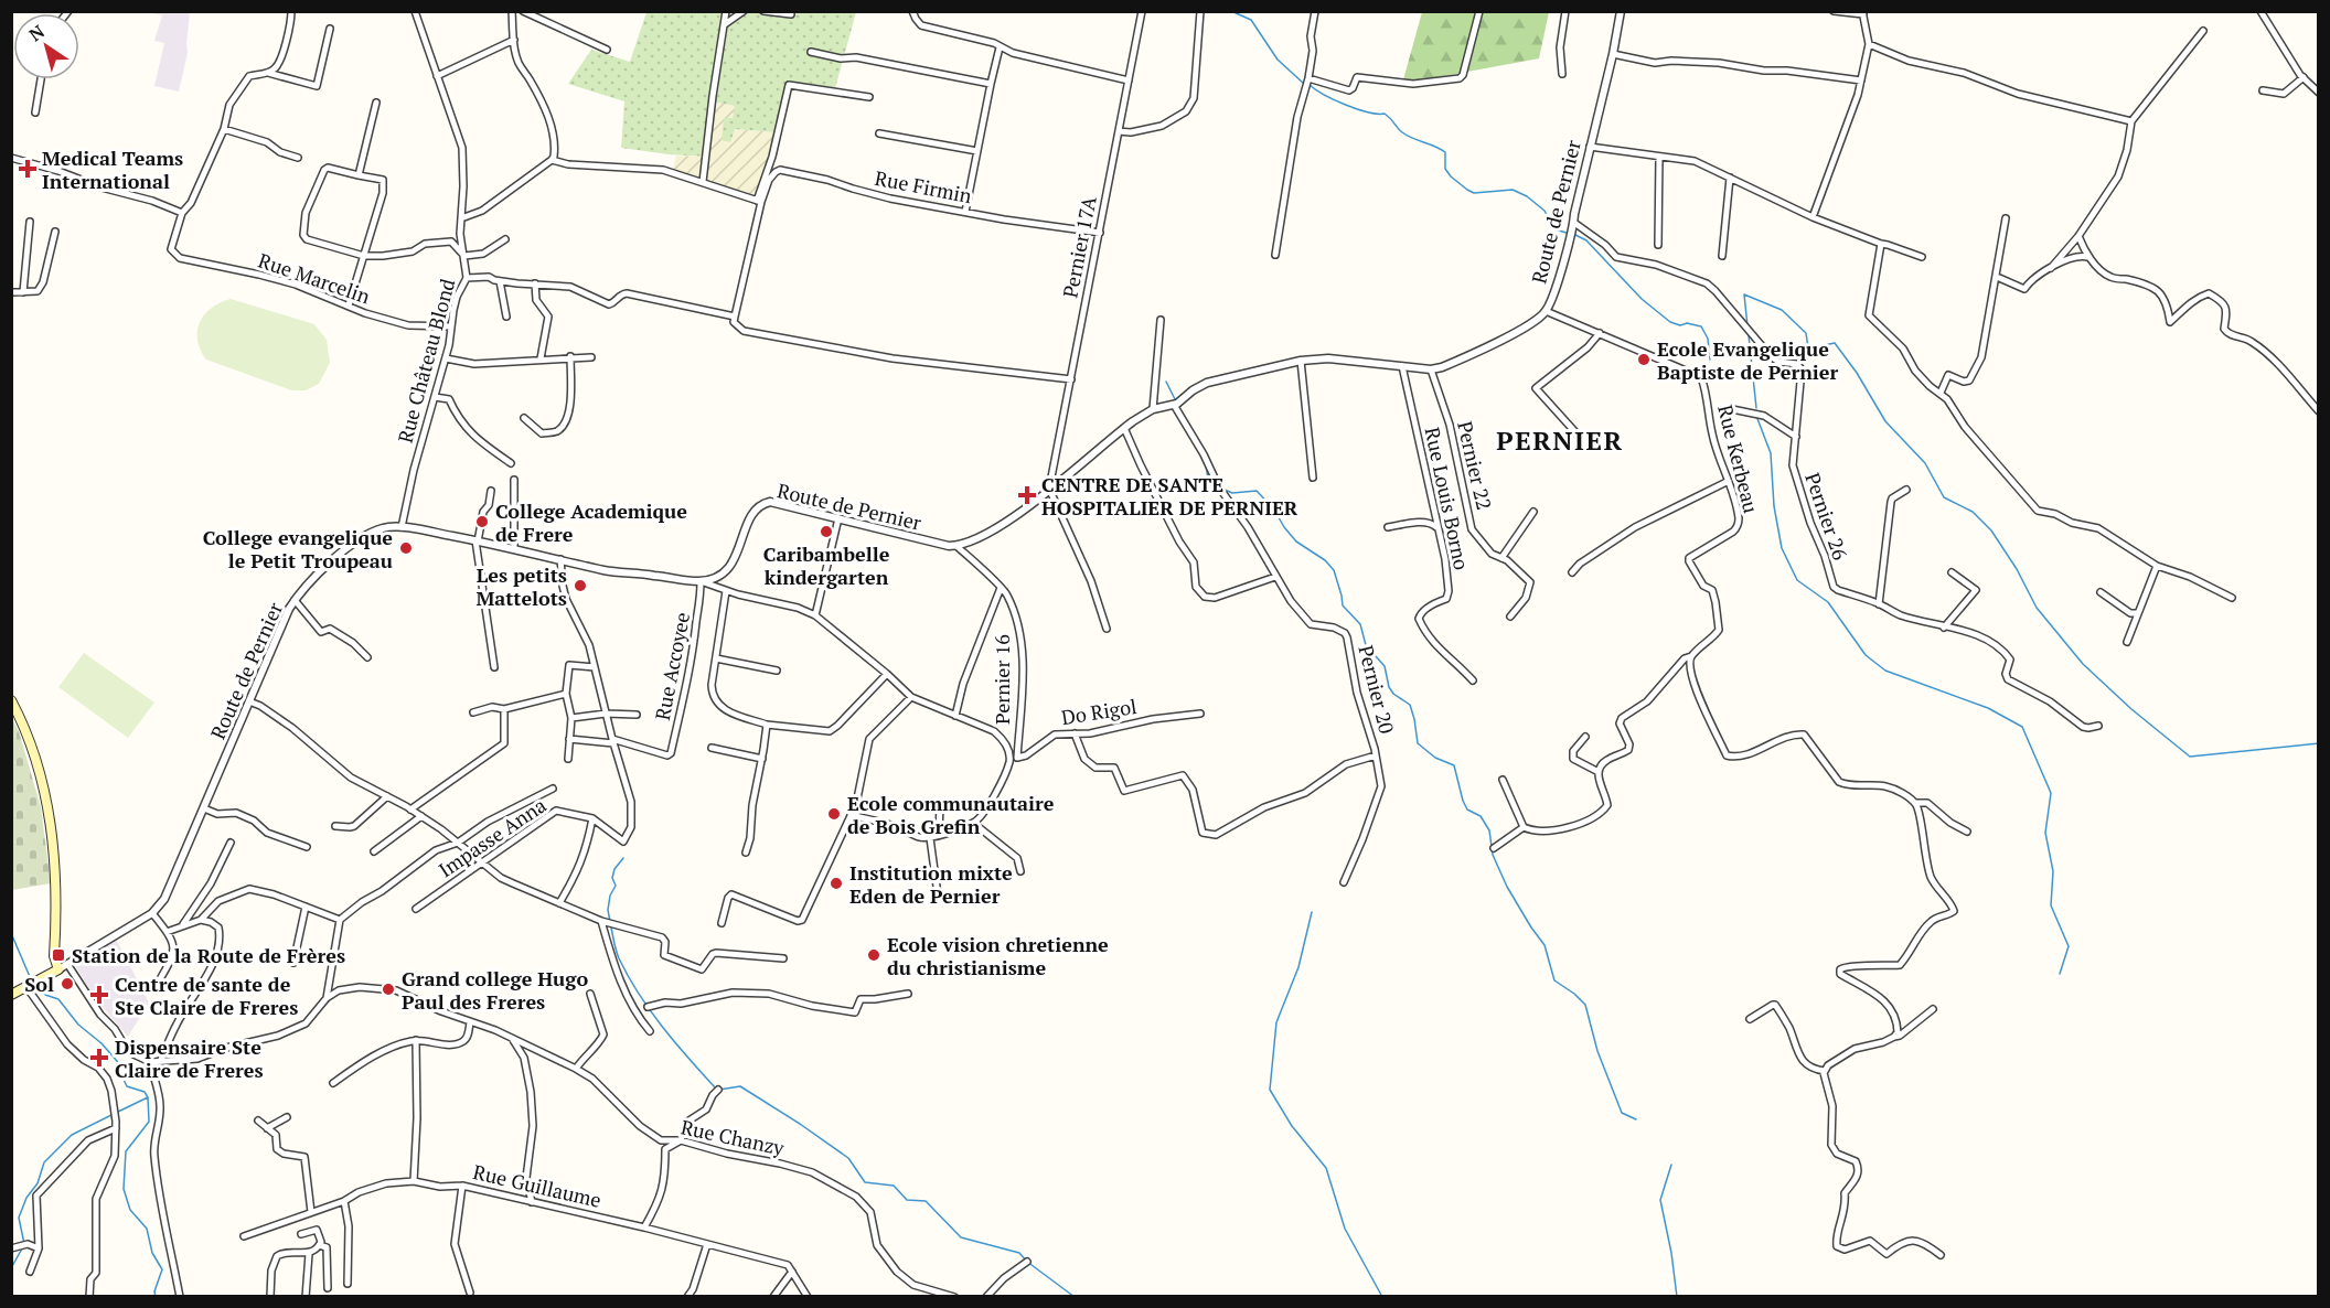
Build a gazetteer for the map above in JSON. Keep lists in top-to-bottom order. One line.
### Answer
{"streets":{"street":["Rue Firmin","Route de Pernier","Pernier 17A","Rue Marcelin","Rue Château Blond","Rue Kerbeau","Pernier 22","Rue Louis Borno","Pernier 26","Rue Accoyee","Pernier 16","Pernier 20","Do Rigol","Impasse Anna","Rue Chanzy","Rue Guillaume"]},"crossings":[["Rue Firmin","Pernier 17A"],["Route de Pernier","Pernier 17A"],["Route de Pernier","Rue Château Blond"],["Route de Pernier","Rue Kerbeau"],["Route de Pernier","Pernier 22"],["Route de Pernier","Rue Louis Borno"],["Route de Pernier","Pernier 26"],["Route de Pernier","Rue Accoyee"],["Route de Pernier","Pernier 16"],["Route de Pernier","Pernier 20"],["Rue Marcelin","Rue Château Blond"],["Rue Accoyee","Impasse Anna"],["Pernier 16","Do Rigol"]],"districts":["PERNIER"],"places":{"health":["Medical Teams International","CENTRE DE SANTE HOSPITALIER DE PERNIER","Centre de sante de Ste Claire de Freres","Dispensaire Ste Claire de Freres"],"other":["Ecole Evangelique Baptiste de Pernier","College Academique de Frere","Caribambelle kindergarten","College evangelique le Petit Troupeau","Les petits Mattelots","Ecole communautaire de Bois Grefin","Institution mixte Eden de Pernier","Ecole vision chretienne du christianisme","Sol","Grand college Hugo Paul des Freres"],"transit":["Station de la Route de Frères"]},"north":"top left"}
